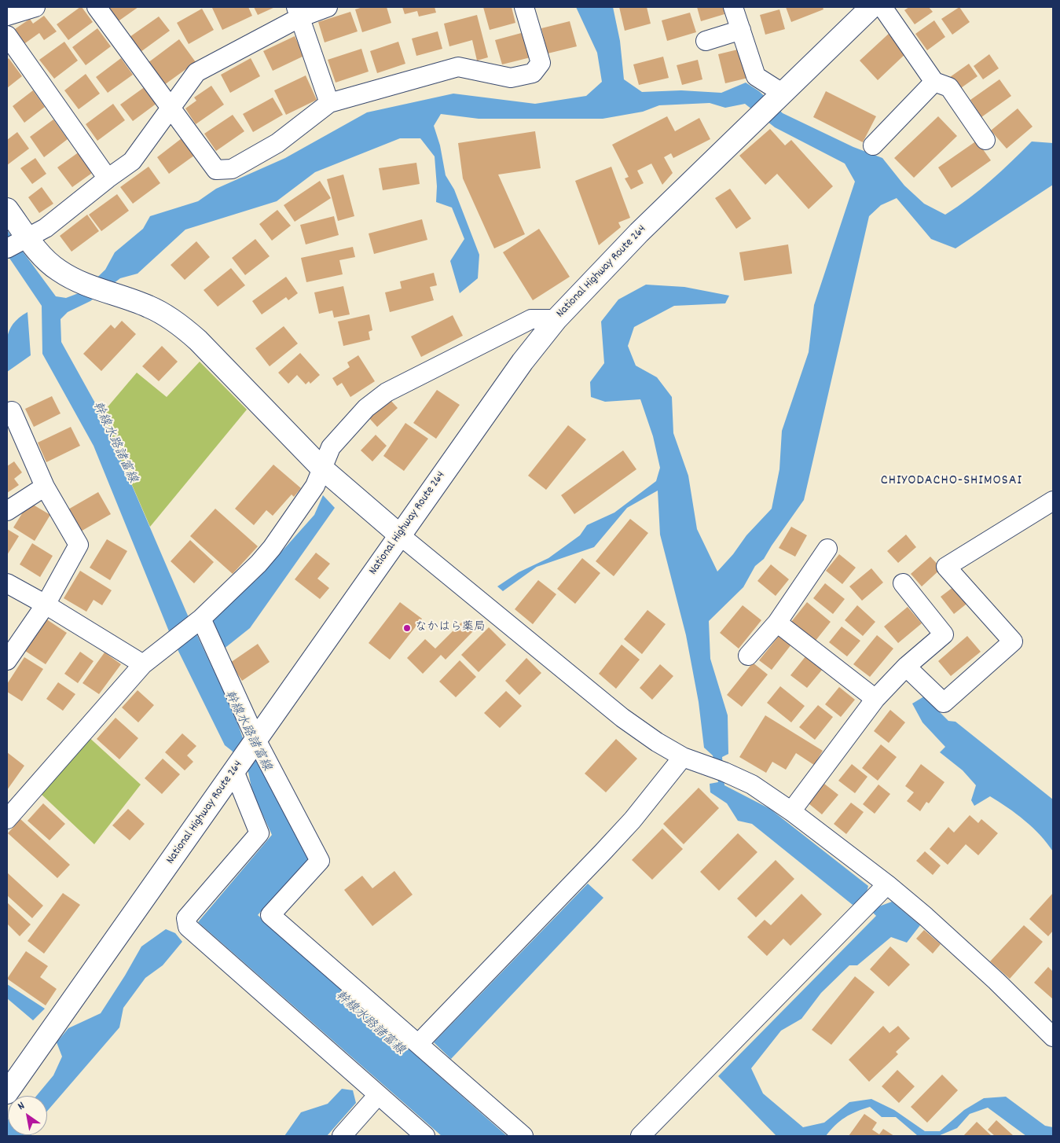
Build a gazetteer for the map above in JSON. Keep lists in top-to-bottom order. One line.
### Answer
{"streets":{"main road":["National Highway Route 264"]},"districts":["CHIYODACHO-SHIMOSAI"],"water":["幹線水路諸富線"],"places":["なかはら薬局"],"north":"top left"}
